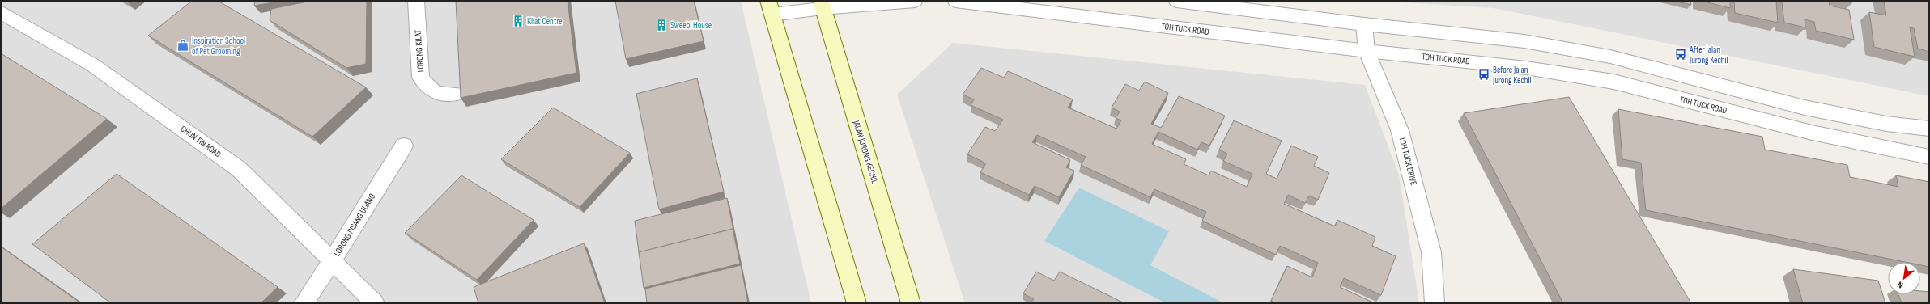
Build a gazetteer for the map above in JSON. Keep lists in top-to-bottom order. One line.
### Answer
{"streets":{"main road":["JALAN JURONG KECHIL"],"street":["TOH TUCK ROAD","LORONG KILAT","CHUN TIN ROAD","TOH TUCK DRIVE","LORONG PISANG UDANG"]},"crossings":[["TOH TUCK ROAD","TOH TUCK DRIVE"],["CHUN TIN ROAD","LORONG PISANG UDANG"]],"places":{"building":["Kilat Centre","Sweebi House"],"shop":["Inspiration School of Pet Grooming"],"bus stop":["After Jalan Jurong Kechil","Before Jalan Jurong Kechil"]},"north":"bottom left"}
